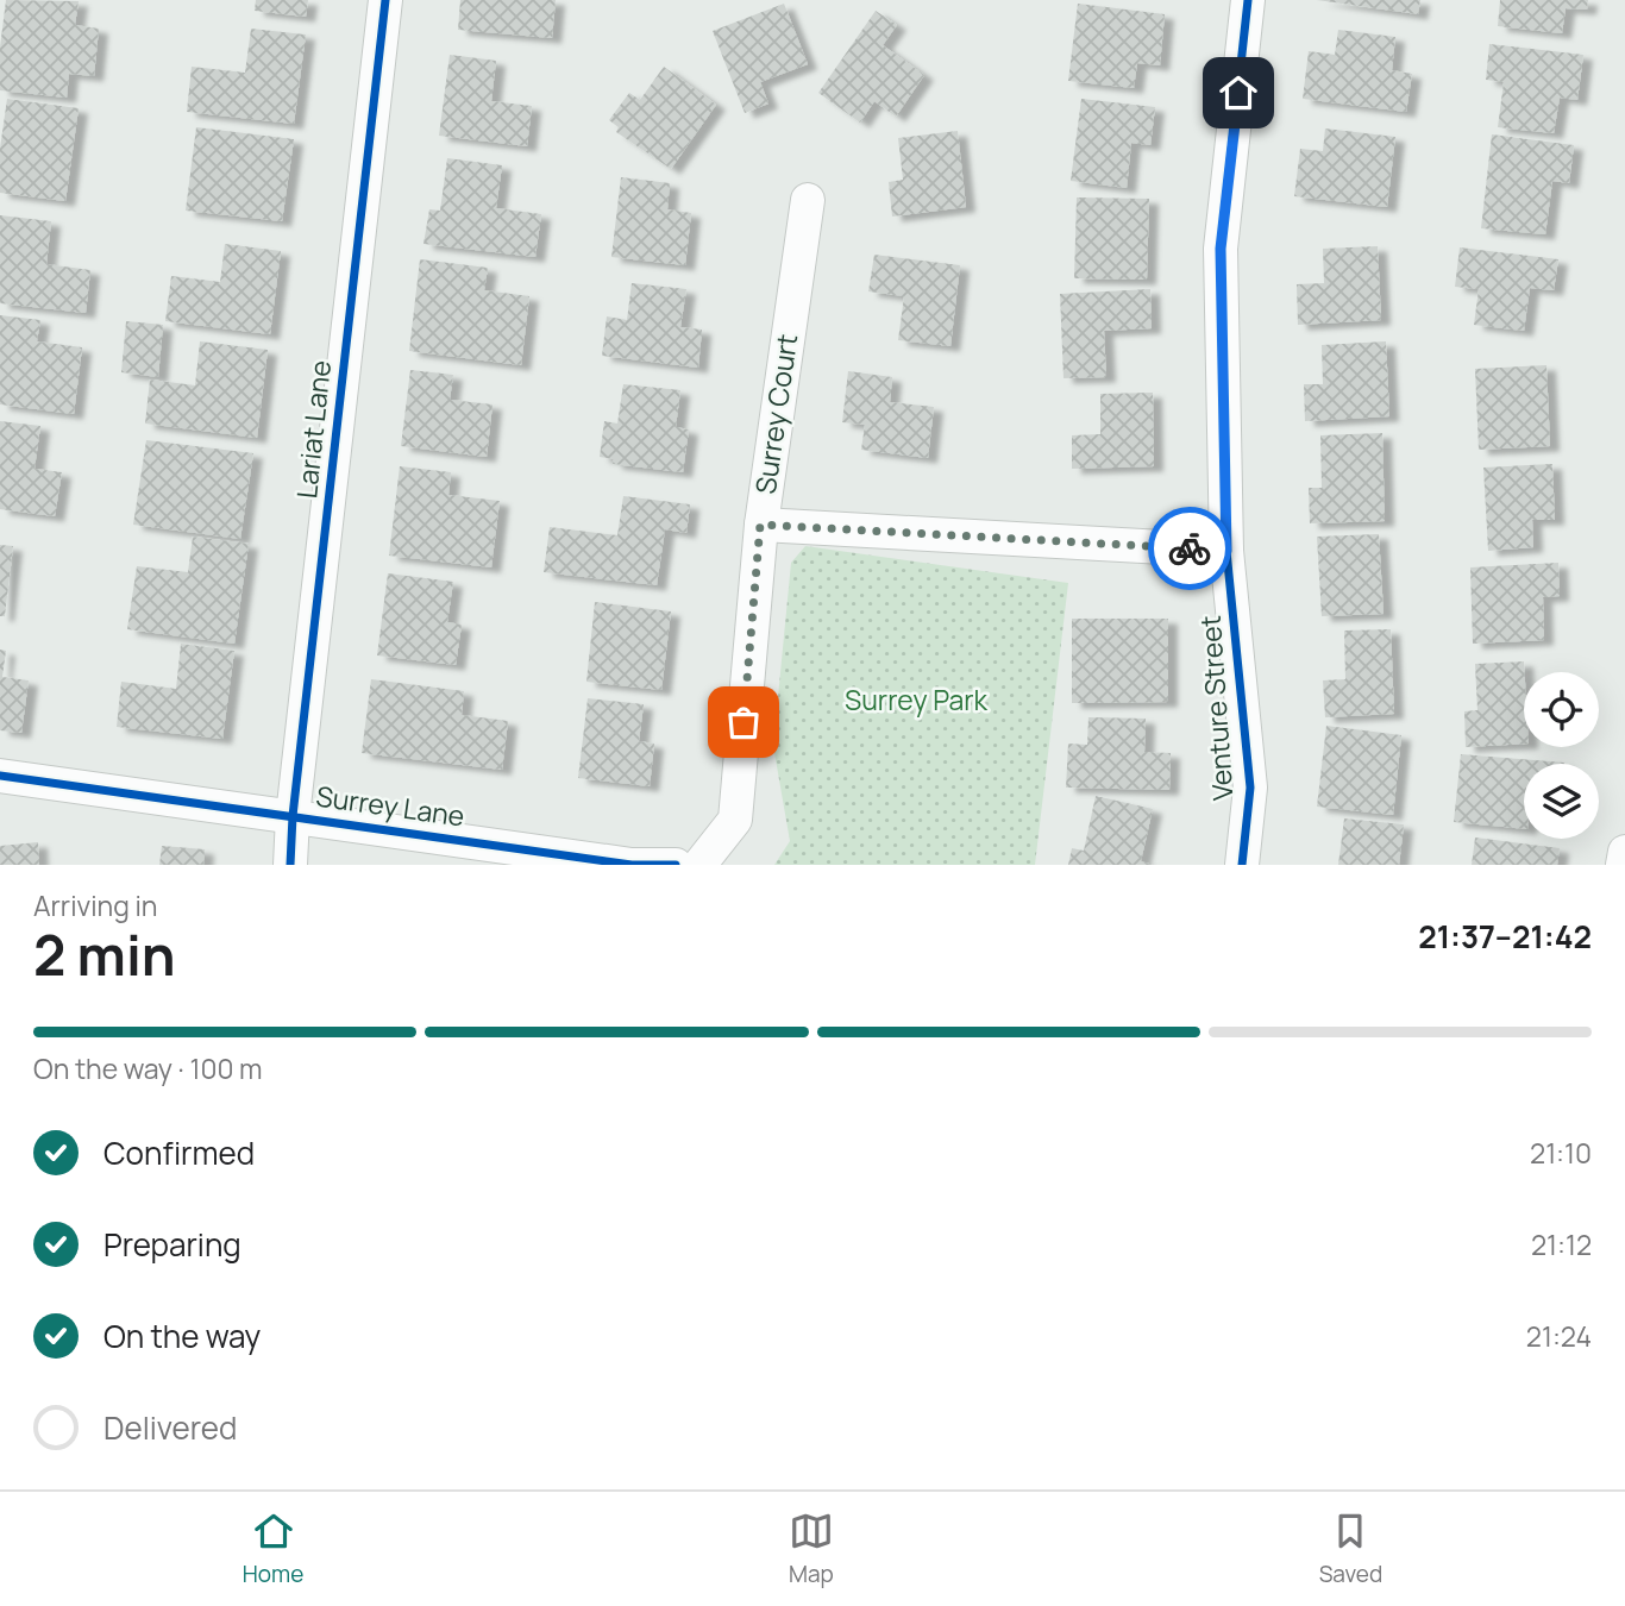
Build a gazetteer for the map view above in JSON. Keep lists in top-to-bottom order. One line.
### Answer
{"streets":{"street":["Surrey Court","Lariat Lane","Venture Street","Surrey Lane"]},"crossings":[["Lariat Lane","Surrey Lane"]],"parks":["Surrey Park"],"page":{"heading":["2 min","Arriving in","21:37–21:42"],"bar":"On the way · 100 m","list":[["Confirmed","21:10"],["Preparing","21:12"],["On the way","21:24"],"Delivered"],"tabs":["Home","Map","Saved"]}}
